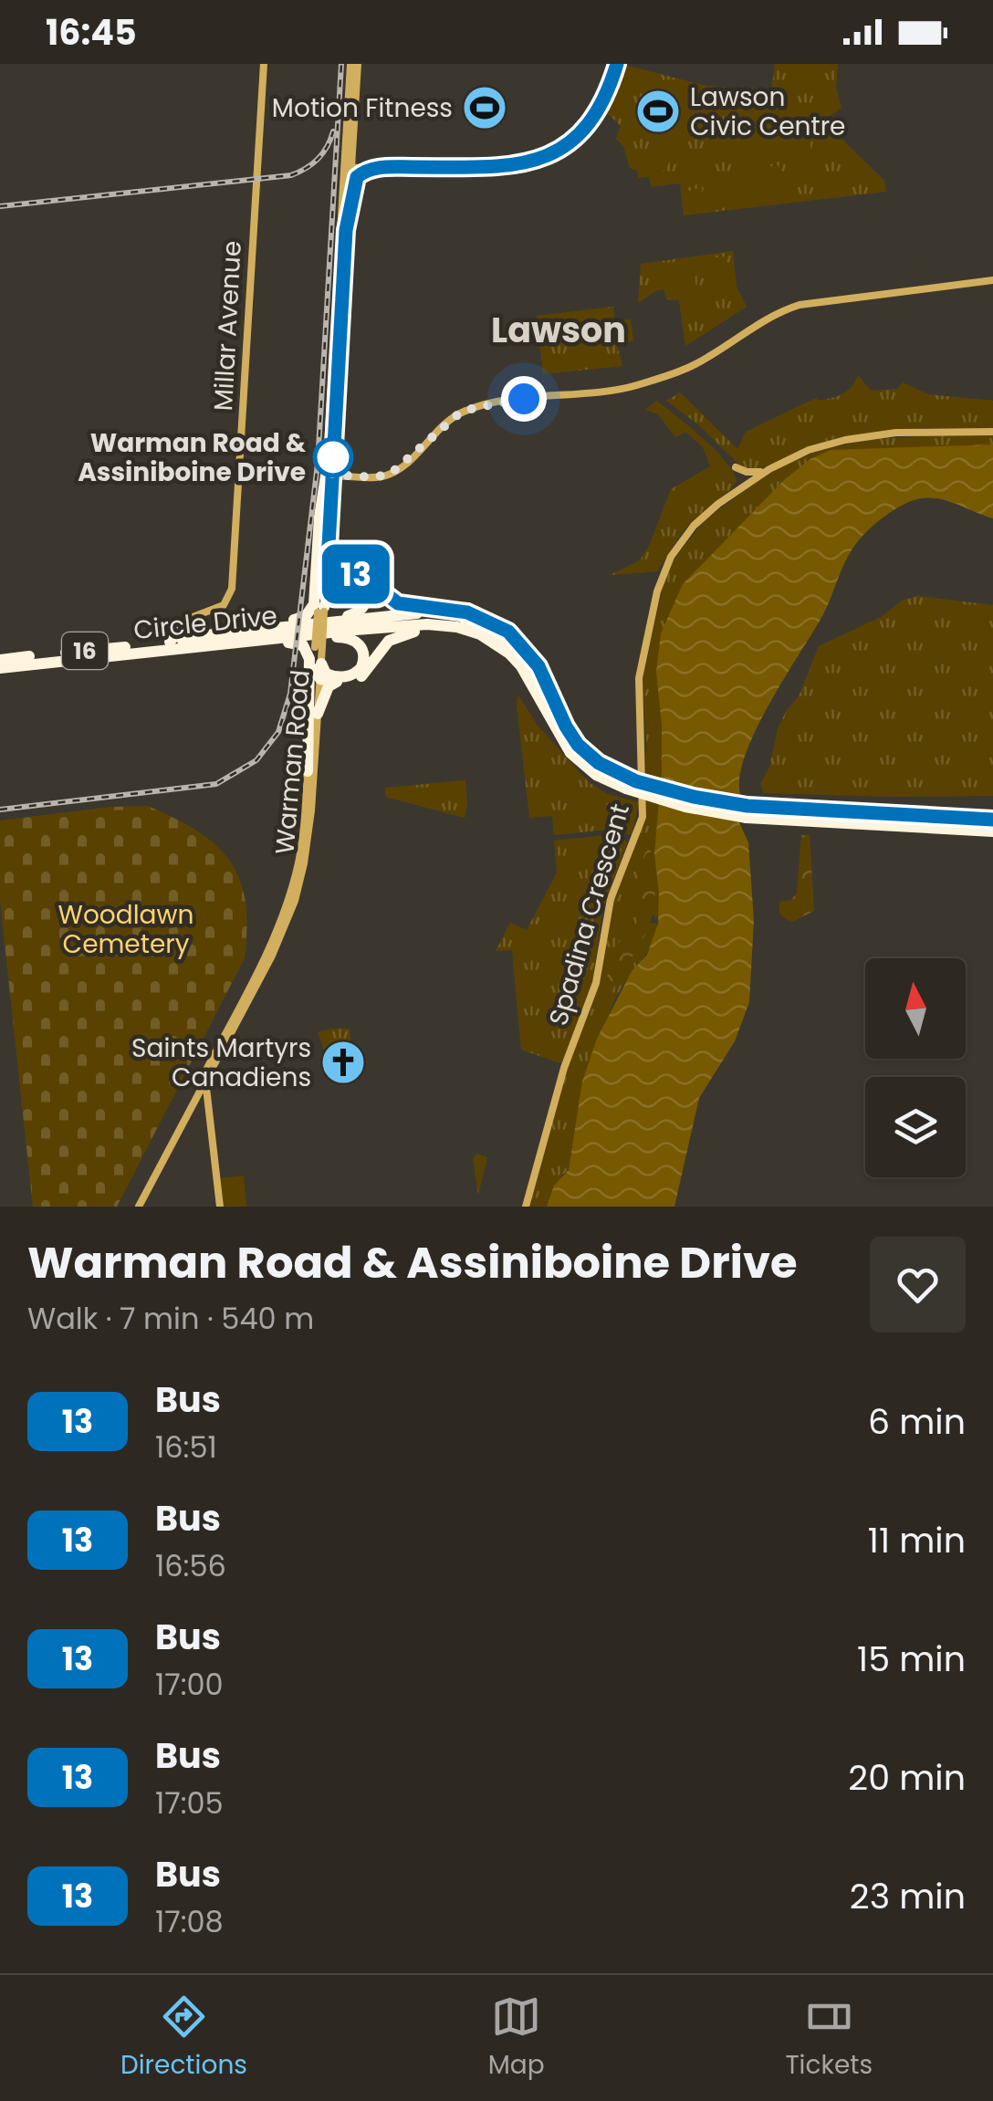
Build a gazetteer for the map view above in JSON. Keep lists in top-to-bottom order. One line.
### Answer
{"streets":{"highway":["Circle Drive","16"],"street":["Millar Avenue","Warman Road","Spadina Crescent"]},"crossings":[["Millar Avenue","Circle Drive"]],"districts":["Lawson"],"parks":["Woodlawn Cemetery"],"places":{"sports":["Motion Fitness","Lawson Civic Centre"],"other":["Warman Road & Assiniboine Drive"],"church":["Saints Martyrs Canadiens"]},"lines":["bus line 13"],"north":"top","page":{"status":"16:45","on_map":"13","heading":["Warman Road & Assiniboine Drive","Walk · 7 min · 540 m"],"list":[{"mark":"13","name":"Bus","note":"16:51","value":"6 min"},{"mark":"13","name":"Bus","note":"16:56","value":"11 min"},{"mark":"13","name":"Bus","note":"17:00","value":"15 min"},{"mark":"13","name":"Bus","note":"17:05","value":"20 min"},{"mark":"13","name":"Bus","note":"17:08","value":"23 min"}],"tabs":["Directions","Map","Tickets"]}}
